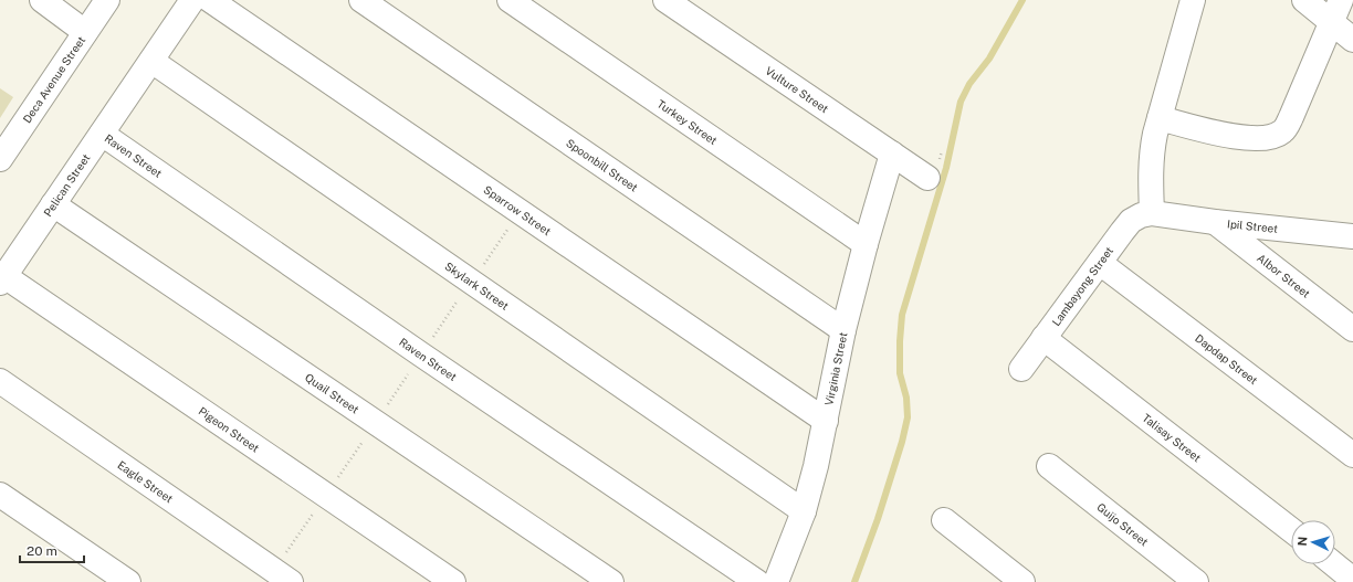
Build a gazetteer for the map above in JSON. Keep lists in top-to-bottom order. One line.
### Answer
{"streets":{"street":["Deca Avenue Street","Vulture Street","Turkey Street","Raven Street","Spoonbill Street","Pelican Street","Sparrow Street","Ipil Street","Albor Street","Skylark Street","Lambayong Street","Dapdap Street","Virginia Street","Quail Street","Pigeon Street","Talisay Street","Eagle Street","Guijo Street"]},"crossings":[["Vulture Street","Virginia Street"],["Turkey Street","Virginia Street"],["Raven Street","Pelican Street"],["Spoonbill Street","Virginia Street"],["Pelican Street","Skylark Street"],["Pelican Street","Quail Street"],["Pelican Street","Pigeon Street"],["Sparrow Street","Virginia Street"],["Ipil Street","Albor Street"],["Ipil Street","Lambayong Street"],["Skylark Street","Virginia Street"],["Lambayong Street","Dapdap Street"],["Lambayong Street","Talisay Street"]],"scale_bar":"20 m","north":"left"}
